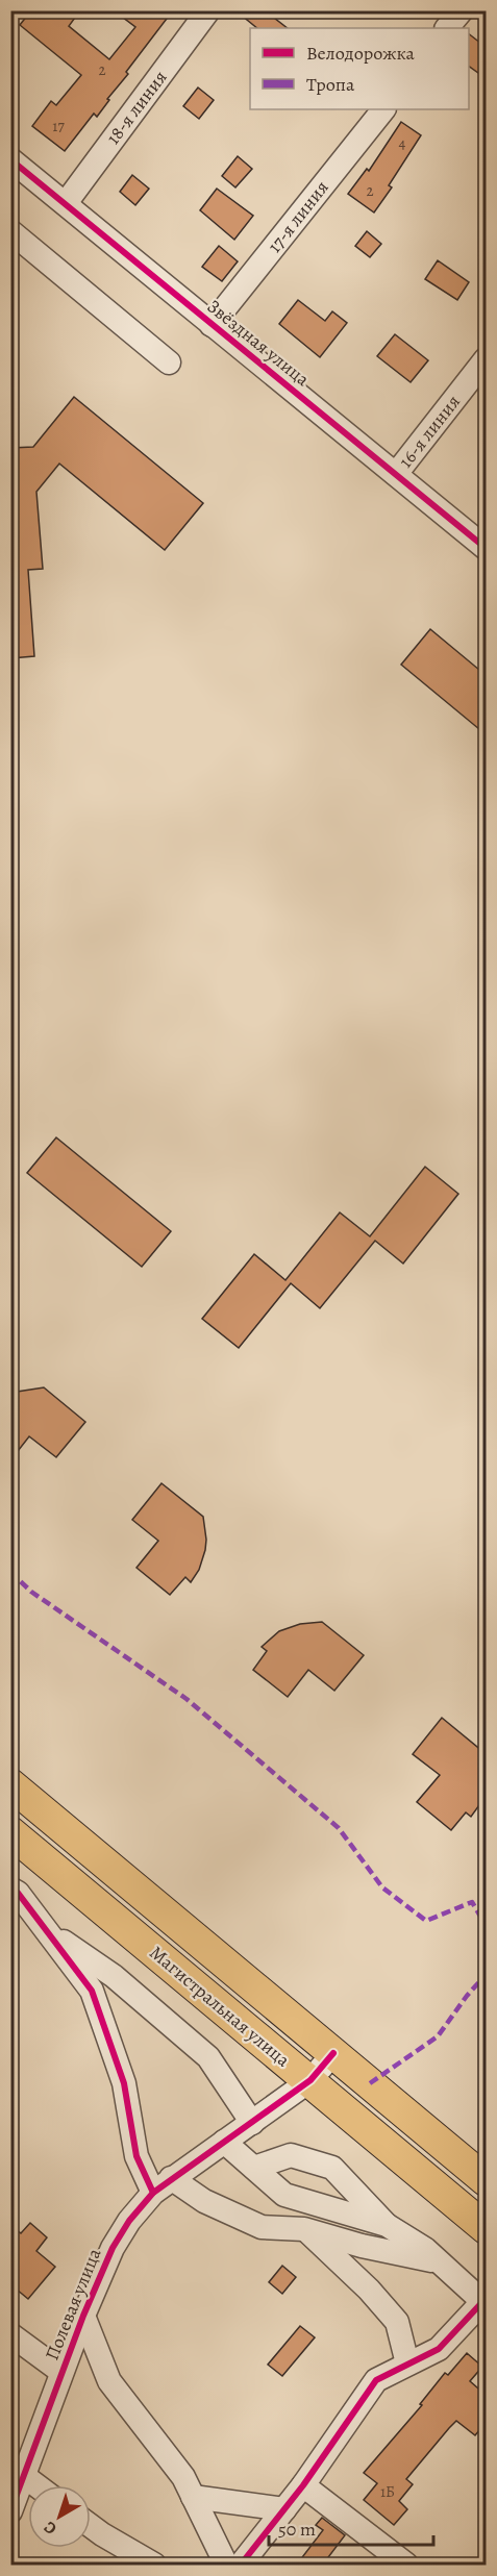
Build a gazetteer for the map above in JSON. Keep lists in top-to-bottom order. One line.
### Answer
{"streets":{"main road":["Магистральная улица"],"street":["18-я линия","17-я линия","Звёздная улица","16-я линия","Полевая улица"]},"crossings":[["18-я линия","Звёздная улица"],["17-я линия","Звёздная улица"],["Звёздная улица","16-я линия"],["Магистральная улица","Полевая улица"]],"house_numbers":["2","17","4","2","1Б"],"legend":["Велодорожка","Тропа"],"scale_bar":"50 m","north":"bottom left"}
